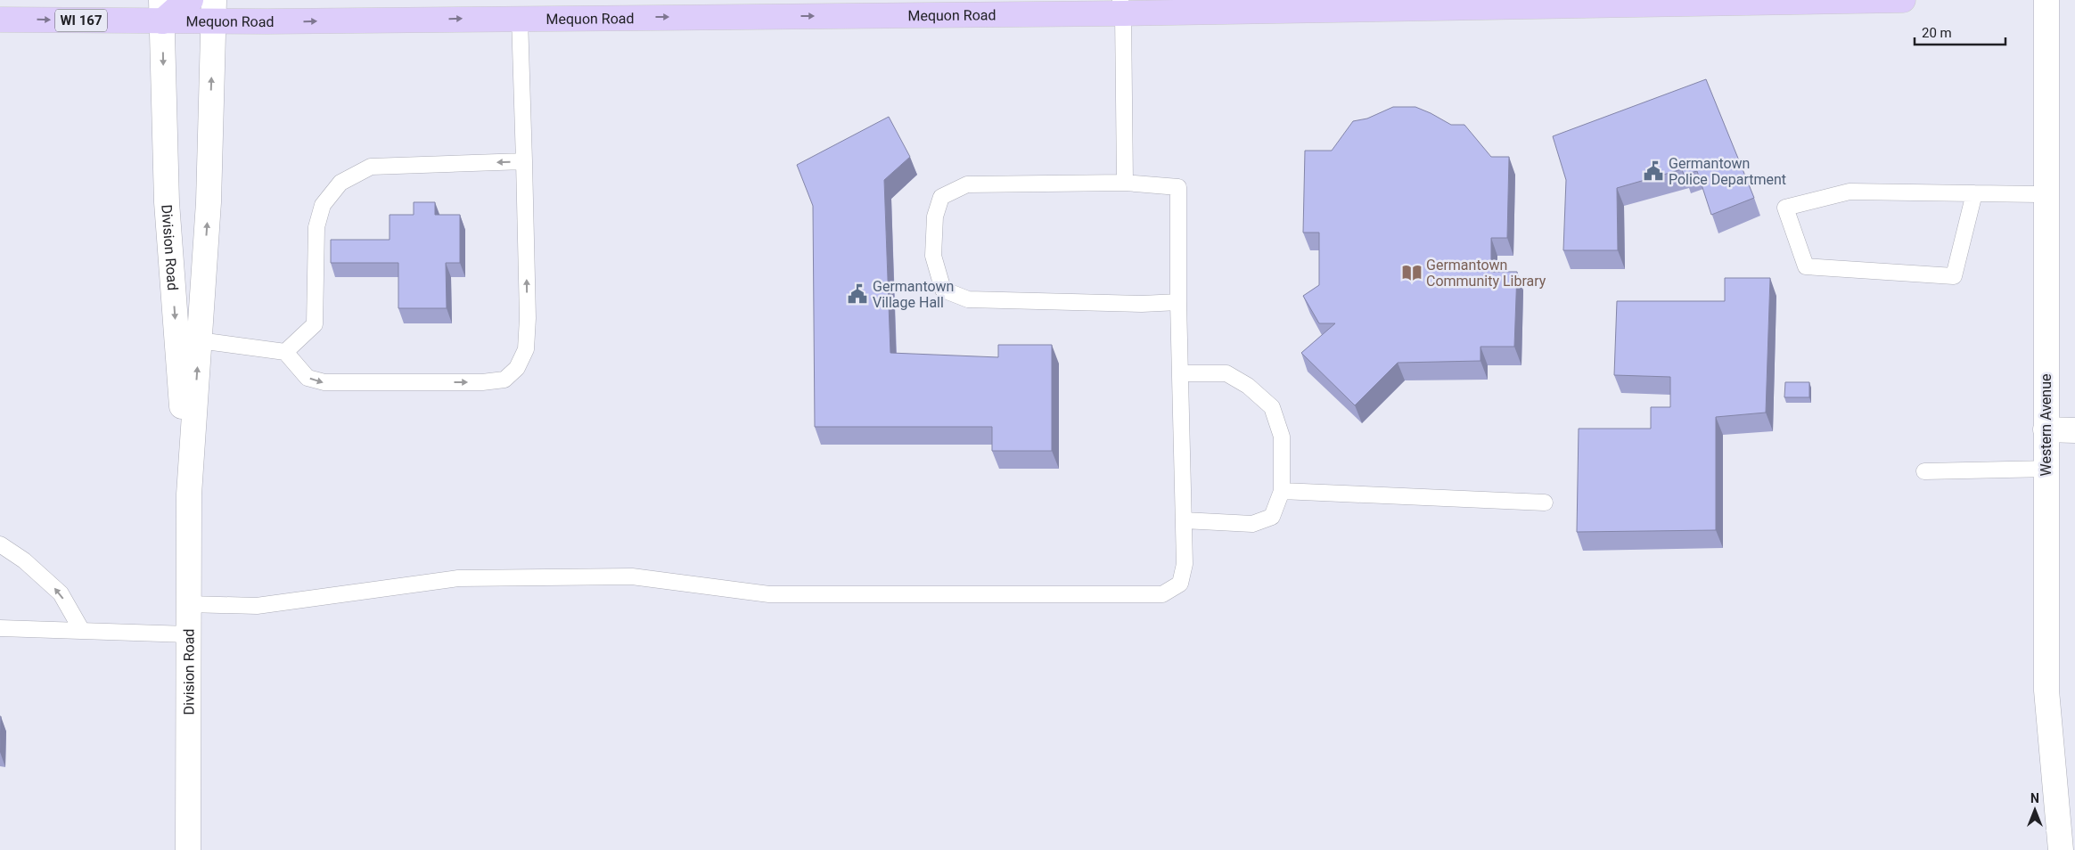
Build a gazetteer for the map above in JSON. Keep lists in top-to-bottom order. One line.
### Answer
{"streets":{"main road":["Mequon Road","WI 167"],"street":["Division Road","Western Avenue"]},"crossings":[["Mequon Road","Division Road"]],"one_way":["Mequon Road"],"places":{"public building":["Germantown Police Department","Germantown Village Hall"],"library":["Germantown Community Library"]},"scale_bar":"20 m","north":"top"}
